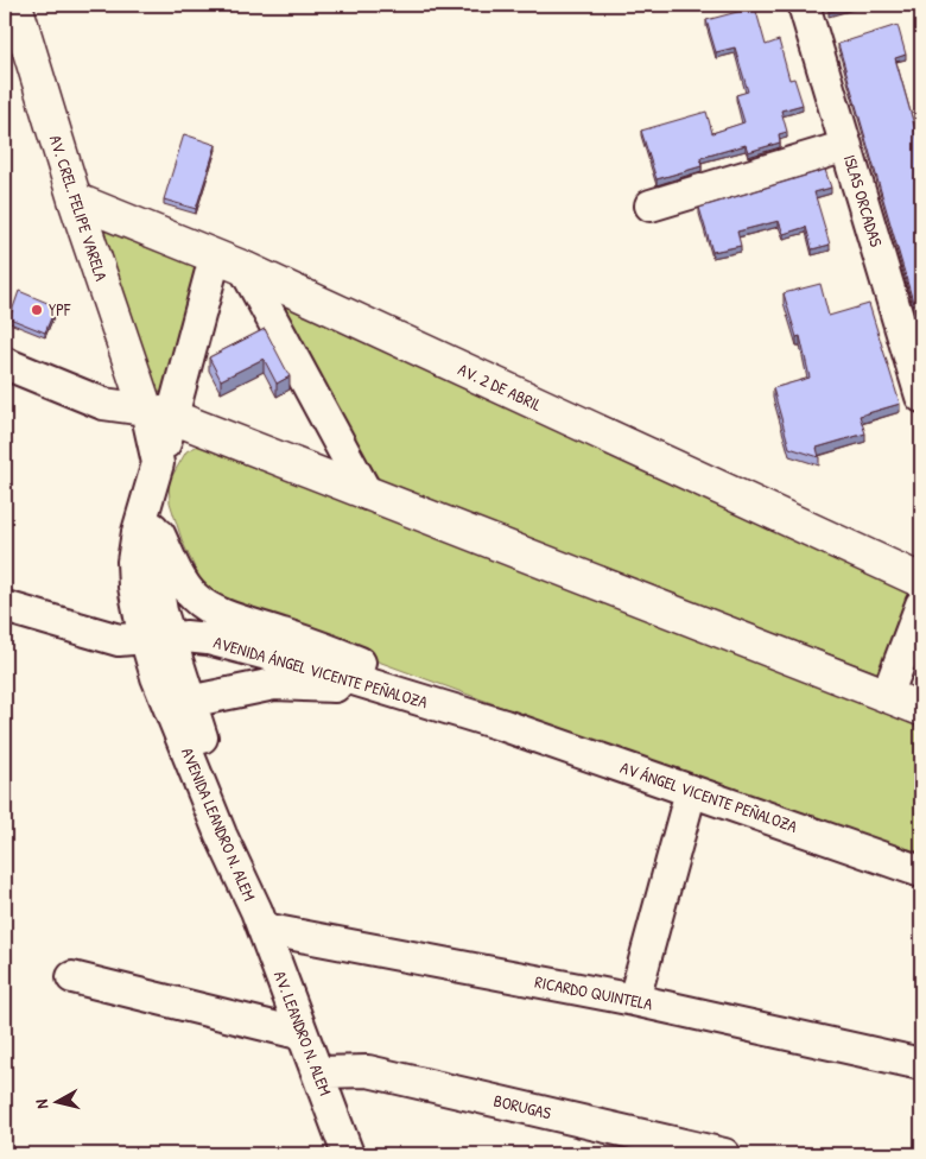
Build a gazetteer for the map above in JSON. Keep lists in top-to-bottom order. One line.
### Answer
{"streets":{"main road":["AV. CREL. FELIPE VARELA","AV. 2 DE ABRIL"],"street":["ISLAS ORCADAS","AVENIDA ÁNGEL VICENTE PEÑALOZA","AV ÁNGEL VICENTE PEÑALOZA","AVENIDA LEANDRO N. ALEM","RICARDO QUINTELA","AV. LEANDRO N. ALEM","BORUGAS"]},"crossings":[["AV. CREL. FELIPE VARELA","AV. 2 DE ABRIL"],["AV. CREL. FELIPE VARELA","AVENIDA LEANDRO N. ALEM"],["AVENIDA ÁNGEL VICENTE PEÑALOZA","AV ÁNGEL VICENTE PEÑALOZA"],["AVENIDA ÁNGEL VICENTE PEÑALOZA","AVENIDA LEANDRO N. ALEM"],["AVENIDA LEANDRO N. ALEM","RICARDO QUINTELA"],["AVENIDA LEANDRO N. ALEM","AV. LEANDRO N. ALEM"],["RICARDO QUINTELA","AV. LEANDRO N. ALEM"],["AV. LEANDRO N. ALEM","BORUGAS"]],"places":["YPF"],"north":"left"}
